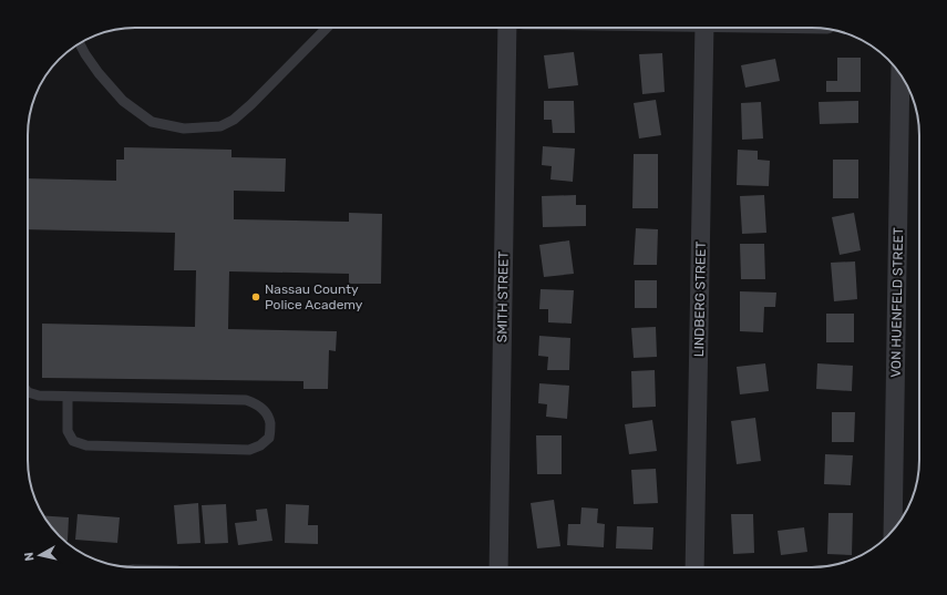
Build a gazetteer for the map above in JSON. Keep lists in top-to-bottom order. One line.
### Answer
{"streets":{"street":["SMITH STREET","LINDBERG STREET","VON HUENFELD STREET"]},"places":["Nassau County Police Academy"],"north":"left"}
